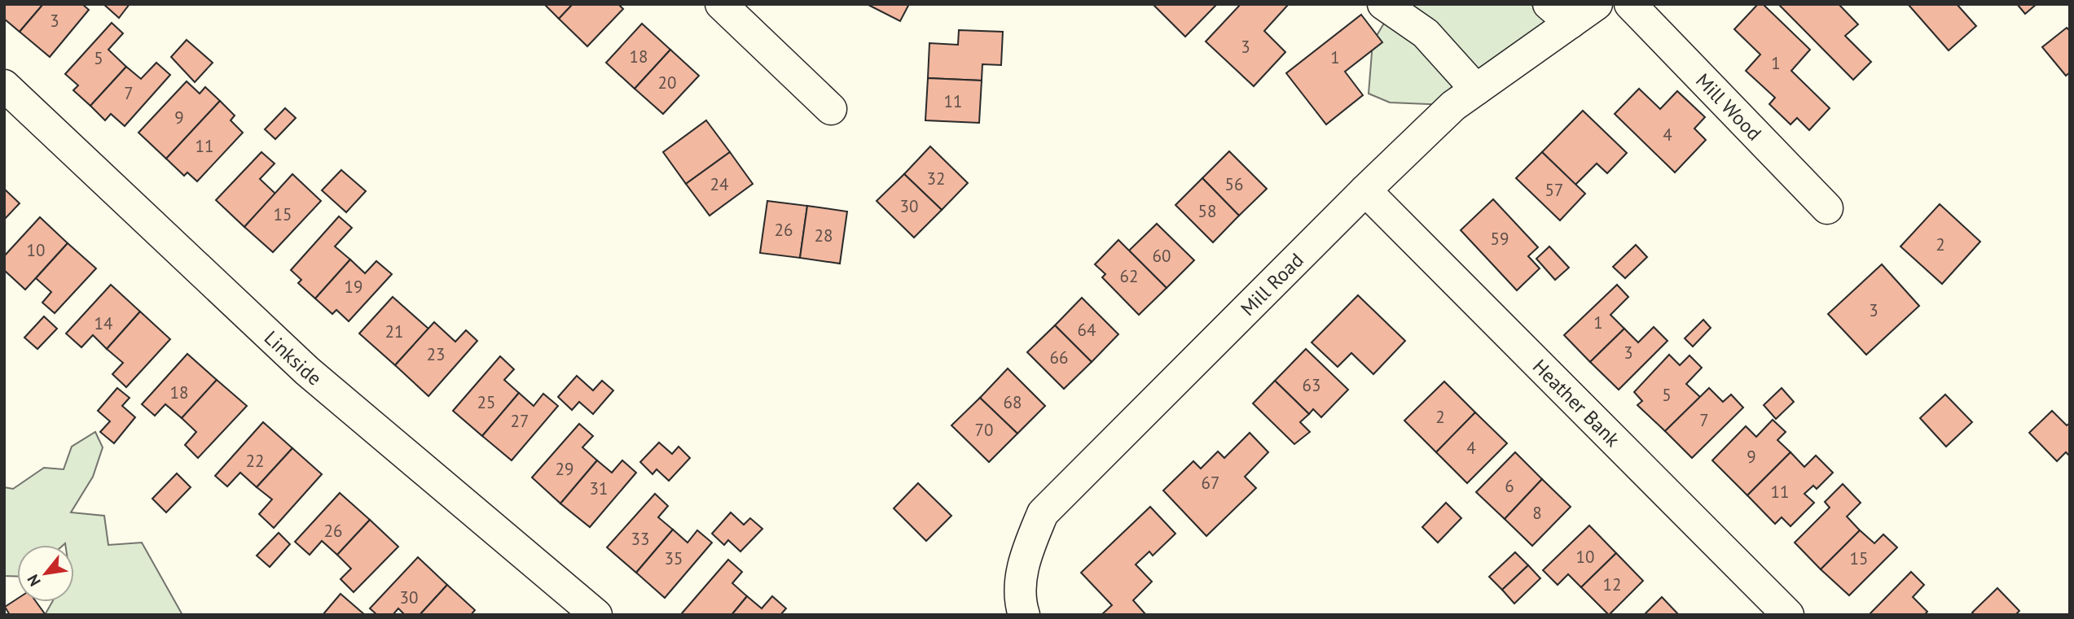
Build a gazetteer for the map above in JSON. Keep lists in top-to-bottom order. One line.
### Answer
{"streets":{"street":["Mill Wood","Mill Road","Linkside","Heather Bank"]},"crossings":[["Mill Road","Heather Bank"]],"house_numbers":["3","3","18","1","5","1","20","7","11","9","4","11","32","24","56","57","30","58","15","26","28","59","2","10","60","62","19","3","1","14","64","21","3","23","66","63","18","5","25","68","2","7","27","70","4","9","22","29","67","6","31","11","8","26","33","10","35","15","12","30"],"north":"bottom left"}
